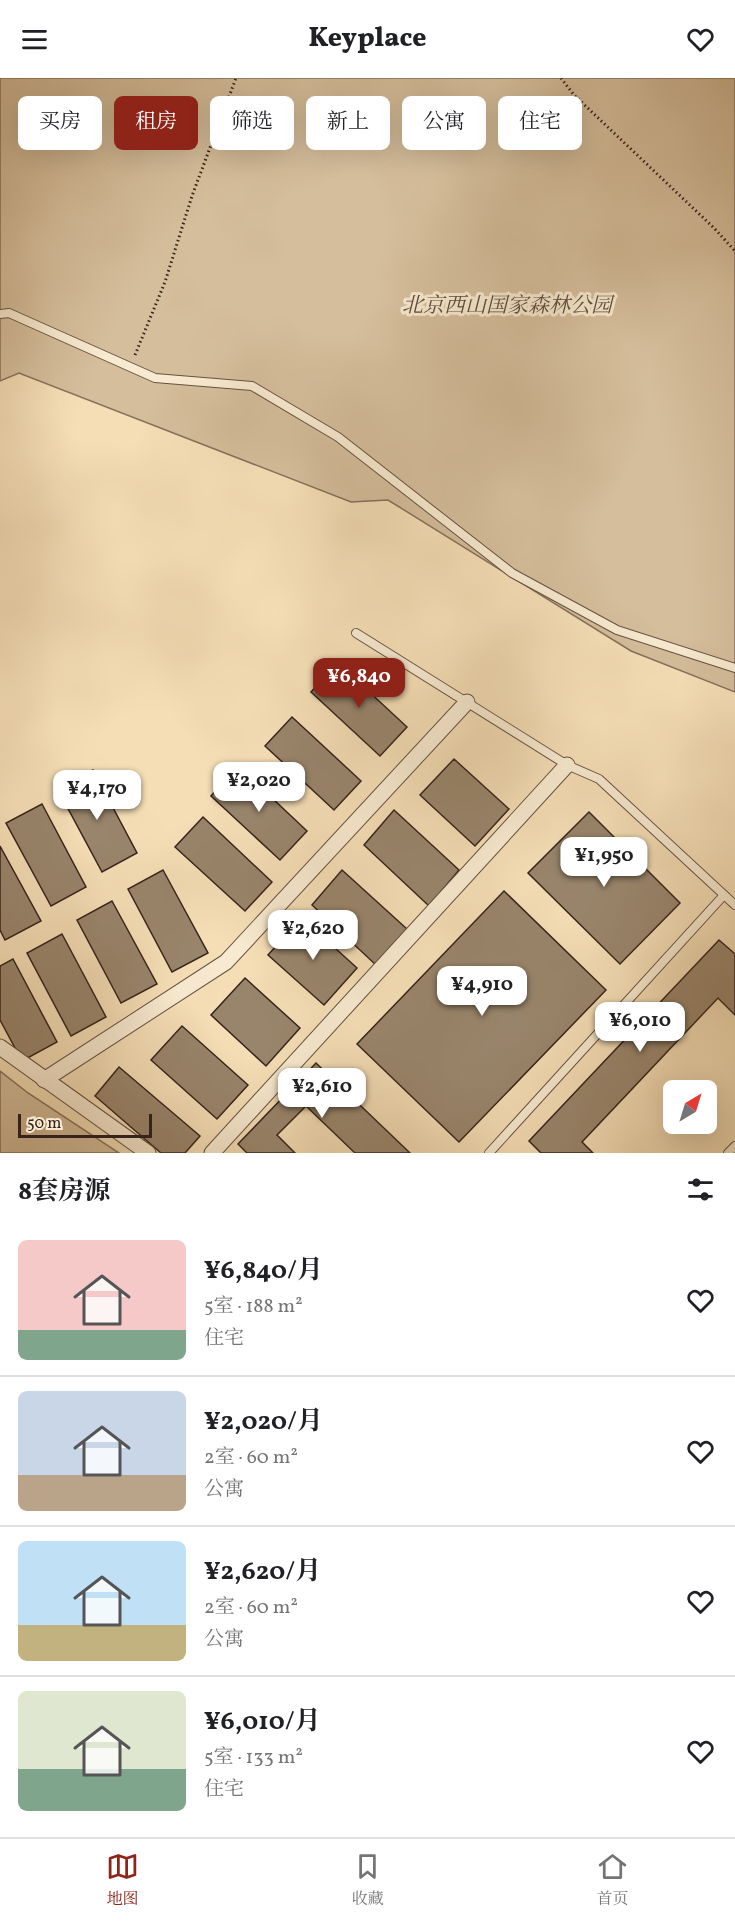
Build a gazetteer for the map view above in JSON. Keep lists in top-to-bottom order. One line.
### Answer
{"parks":["北京西山国家森林公园"],"scale_bar":"50 m","north":"top right","page":{"header":"Keyplace","chip":["买房","租房","筛选","新上","公寓","住宅"],"price":["¥6,840","¥2,020","¥4,170","¥1,950","¥2,620","¥4,910","¥6,010","¥2,610"],"scale":"50 m","heading":"8套房源","list":[{"name":"¥6,840/月","note":"5室 · 188 m² · 住宅"},{"name":"¥2,020/月","note":"2室 · 60 m² · 公寓"},{"name":"¥2,620/月","note":"2室 · 60 m² · 公寓"},{"name":"¥6,010/月","note":"5室 · 133 m² · 住宅"}],"tabs":["地图","收藏","首页"]}}
